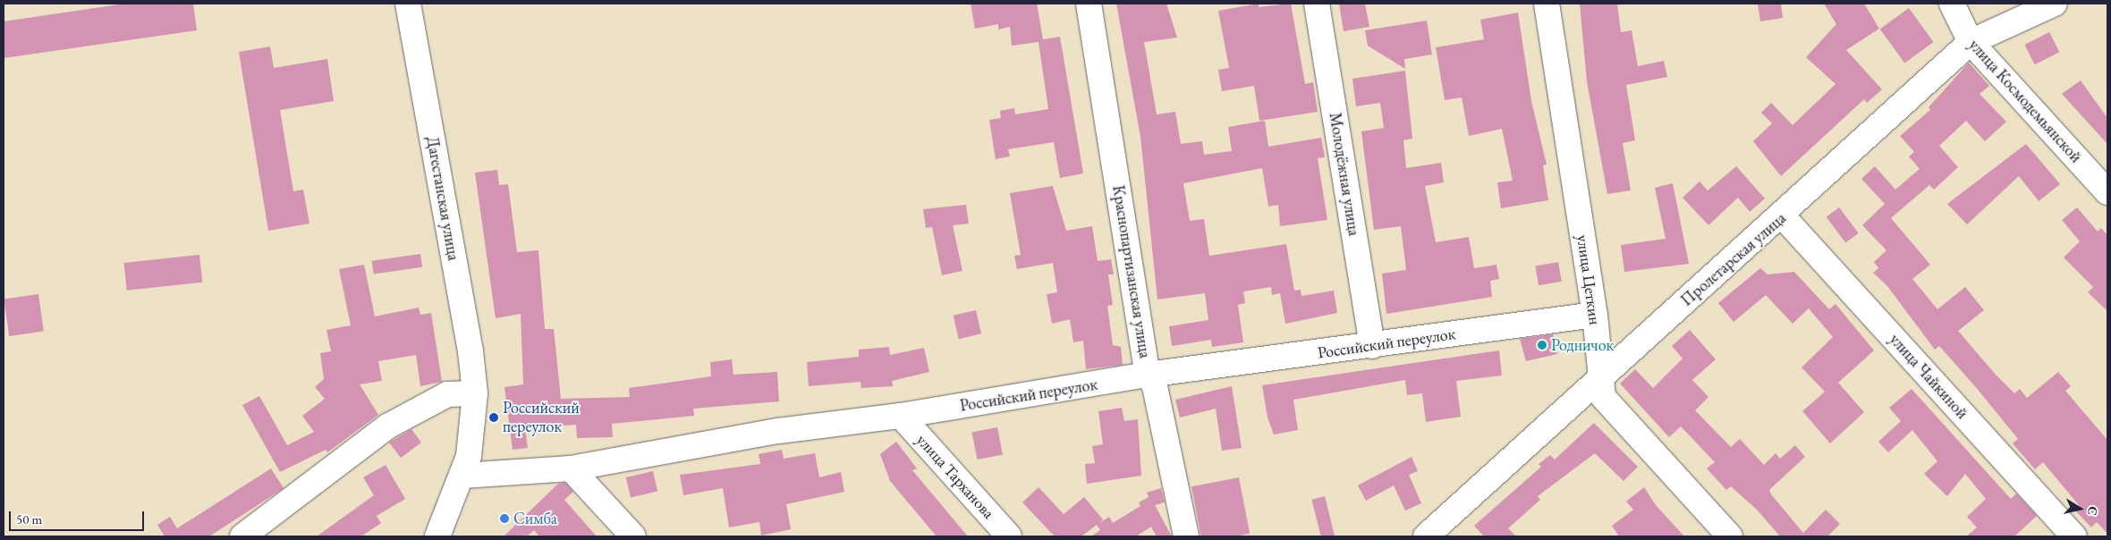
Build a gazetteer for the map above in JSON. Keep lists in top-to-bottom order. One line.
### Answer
{"streets":{"street":["улица Космодемьянской","Молодёжная улица","Дагестанская улица","Пролетарская улица","Краснопартизанская улица","улица Цеткин","Российский переулок","улица Чайкиной","улица Тарханова"]},"crossings":[["улица Космодемьянской","Пролетарская улица"],["Молодёжная улица","Российский переулок"],["Дагестанская улица","Российский переулок"],["Пролетарская улица","улица Цеткин"],["Пролетарская улица","улица Чайкиной"],["Краснопартизанская улица","Российский переулок"],["улица Цеткин","Российский переулок"],["Российский переулок","улица Тарханова"]],"places":["Родничок","Российский переулок","Симба"],"scale_bar":"50 m","north":"right"}
